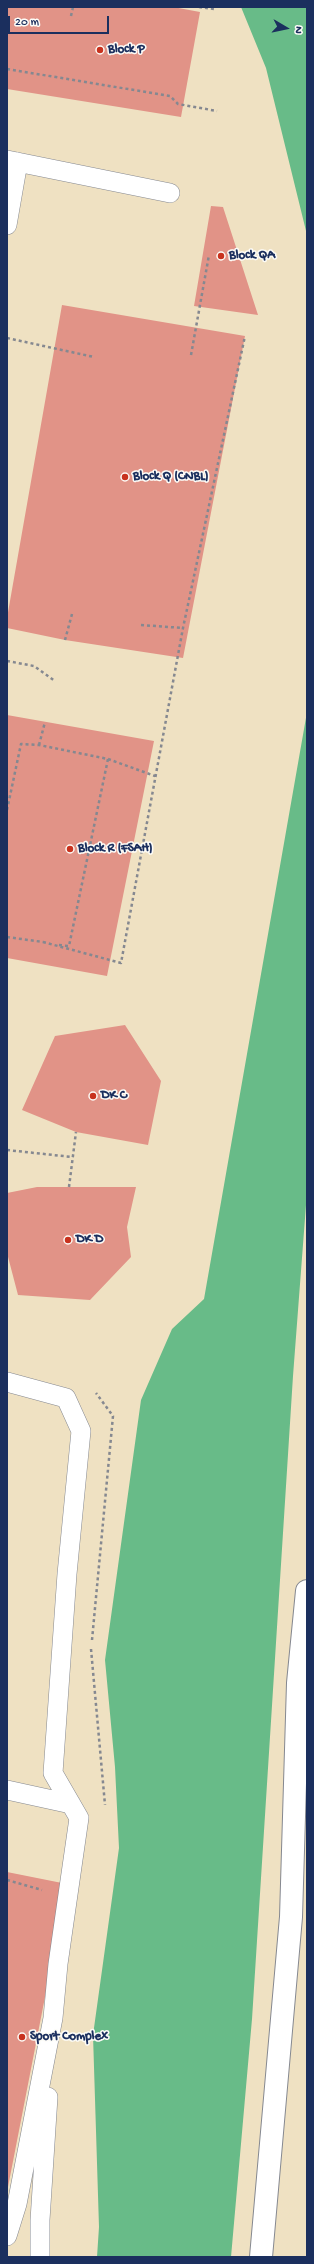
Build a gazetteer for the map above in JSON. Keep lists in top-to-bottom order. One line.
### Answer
{"places":["Block P","Block QA","Block Q (CNBL)","Block R (FSAH)","DK C","DK D","Sport Complex"],"scale_bar":"20 m","north":"right"}
